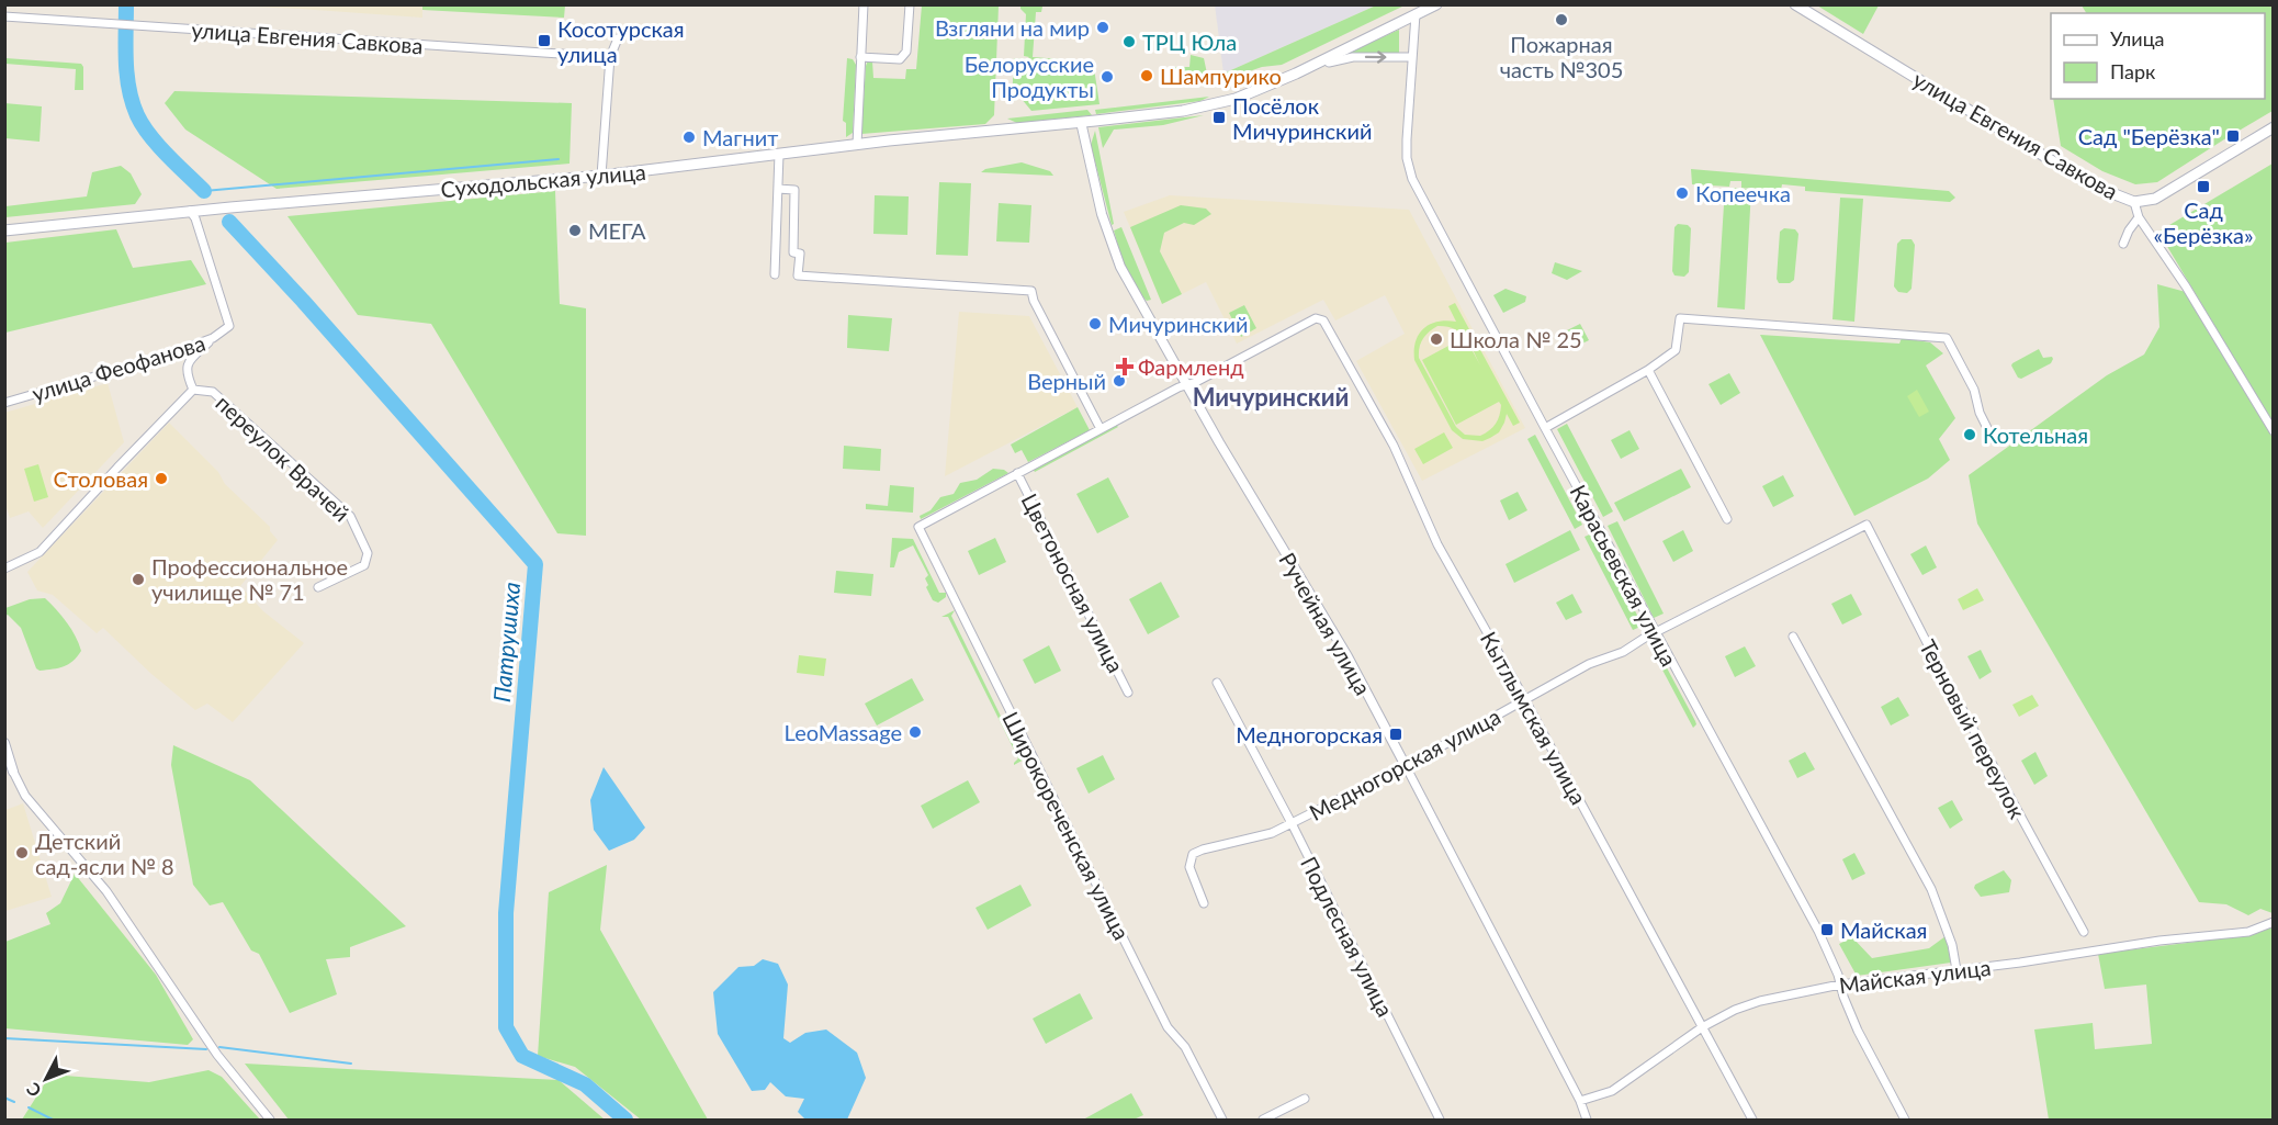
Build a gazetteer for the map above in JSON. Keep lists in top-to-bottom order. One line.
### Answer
{"streets":{"main road":["улица Евгения Савкова","Суходольская улица"],"street":["улица Феофанова","переулок Врачей","Карасьевская улица","Цветоносная улица","Ручейная улица","Кытлымская улица","Терновый переулок","Медногорская улица","Широкореченская улица","Подлесная улица","Майская улица"]},"crossings":[["Суходольская улица","улица Феофанова"],["Суходольская улица","Ручейная улица"],["Карасьевская улица","Медногорская улица"],["Карасьевская улица","Майская улица"],["Цветоносная улица","Ручейная улица"],["Цветоносная улица","Кытлымская улица"],["Цветоносная улица","Широкореченская улица"],["Ручейная улица","Медногорская улица"],["Ручейная улица","Майская улица"],["Кытлымская улица","Медногорская улица"],["Кытлымская улица","Майская улица"],["Терновый переулок","Медногорская улица"],["Медногорская улица","Подлесная улица"]],"districts":["Мичуринский"],"water":["Патрушиха"],"places":{"other":["Пожарная часть №305","Взгляни на мир","ТРЦ Юла","Шампурико","Белорусские Продукты","Магнит","Копеечка","МЕГА","Мичуринский","Школа № 25","Верный","Котельная","Столовая","Профессиональное училище № 71","LeoMassage","Детский сад-ясли № 8"],"transit":["Косотурская улица","Посёлок Мичуринский","Сад \"Берёзка\"","Сад «Берёзка»","Медногорская","Майская"],"health":["Фармленд"]},"legend":["Улица","Парк"],"north":"bottom left"}
